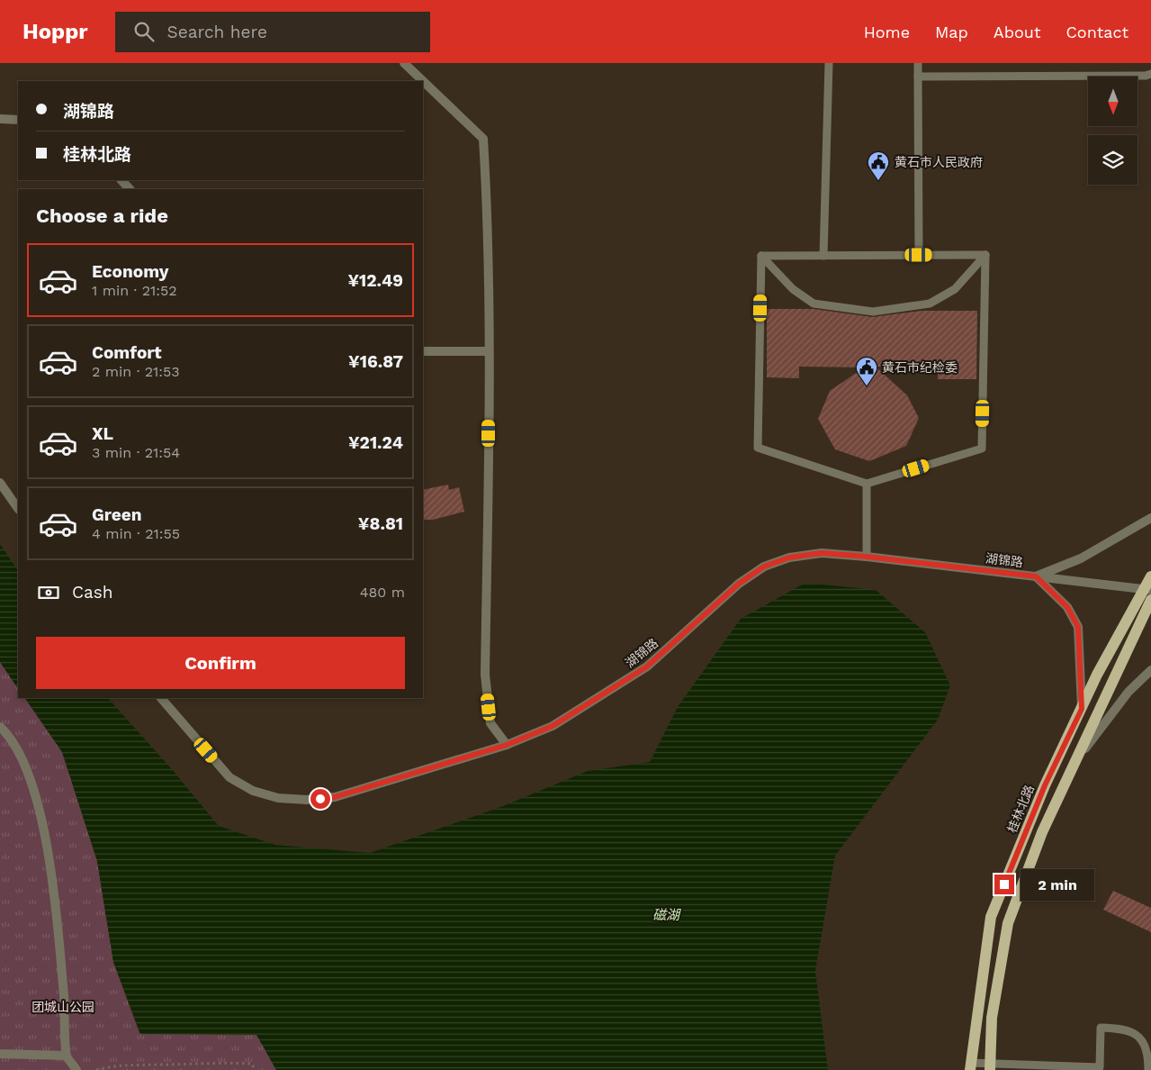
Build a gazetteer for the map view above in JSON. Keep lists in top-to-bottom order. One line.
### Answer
{"streets":{"main road":["桂林北路"],"street":["湖锦路"]},"crossings":[["湖锦路","桂林北路"]],"water":["磁湖"],"parks":["团城山公园"],"places":{"public building":["黄石市人民政府","黄石市纪检委"]},"north":"bottom","page":{"header":"Hoppr","search":"Search here","nav":["Home","Map","About","Contact"],"banner":["湖锦路","桂林北路"],"heading":"Choose a ride","list":[{"name":"Economy","note":"1 min · 21:52","value":"¥12.49"},{"name":"Comfort","note":"2 min · 21:53","value":"¥16.87"},{"name":"XL","note":"3 min · 21:54","value":"¥21.24"},{"name":"Green","note":"4 min · 21:55","value":"¥8.81"}],"pay":["Cash","480 m"],"buttons":"Confirm","bubble":"2 min"}}
